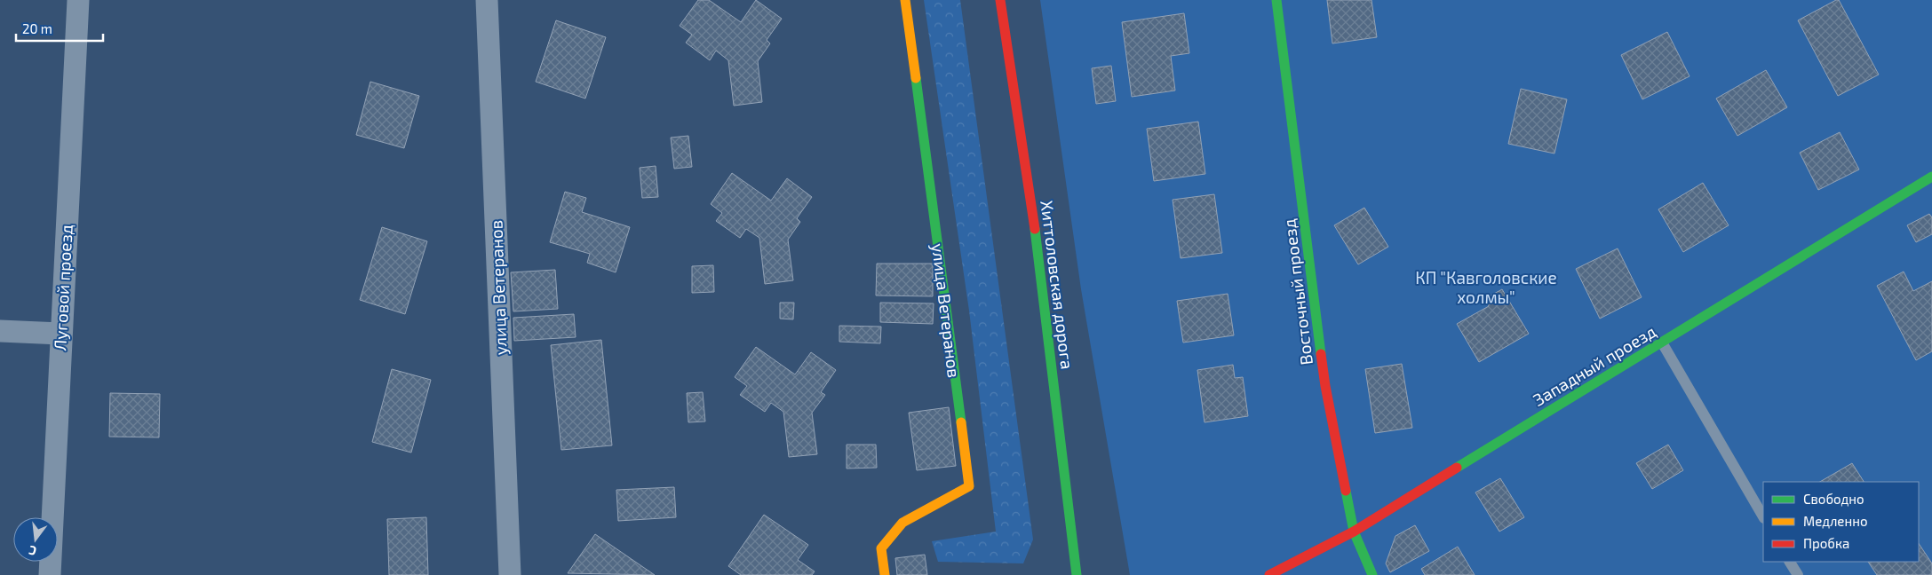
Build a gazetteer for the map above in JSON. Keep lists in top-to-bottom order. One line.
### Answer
{"streets":{"street":["Хиттоловская дорога","Луговой проезд","улица Ветеранов","Восточный проезд","Западный проезд"]},"crossings":[["Восточный проезд","Западный проезд"]],"parks":["КП \"Кавголовские холмы\""],"legend":["Свободно","Медленно","Пробка"],"scale_bar":"20 m","north":"bottom"}
